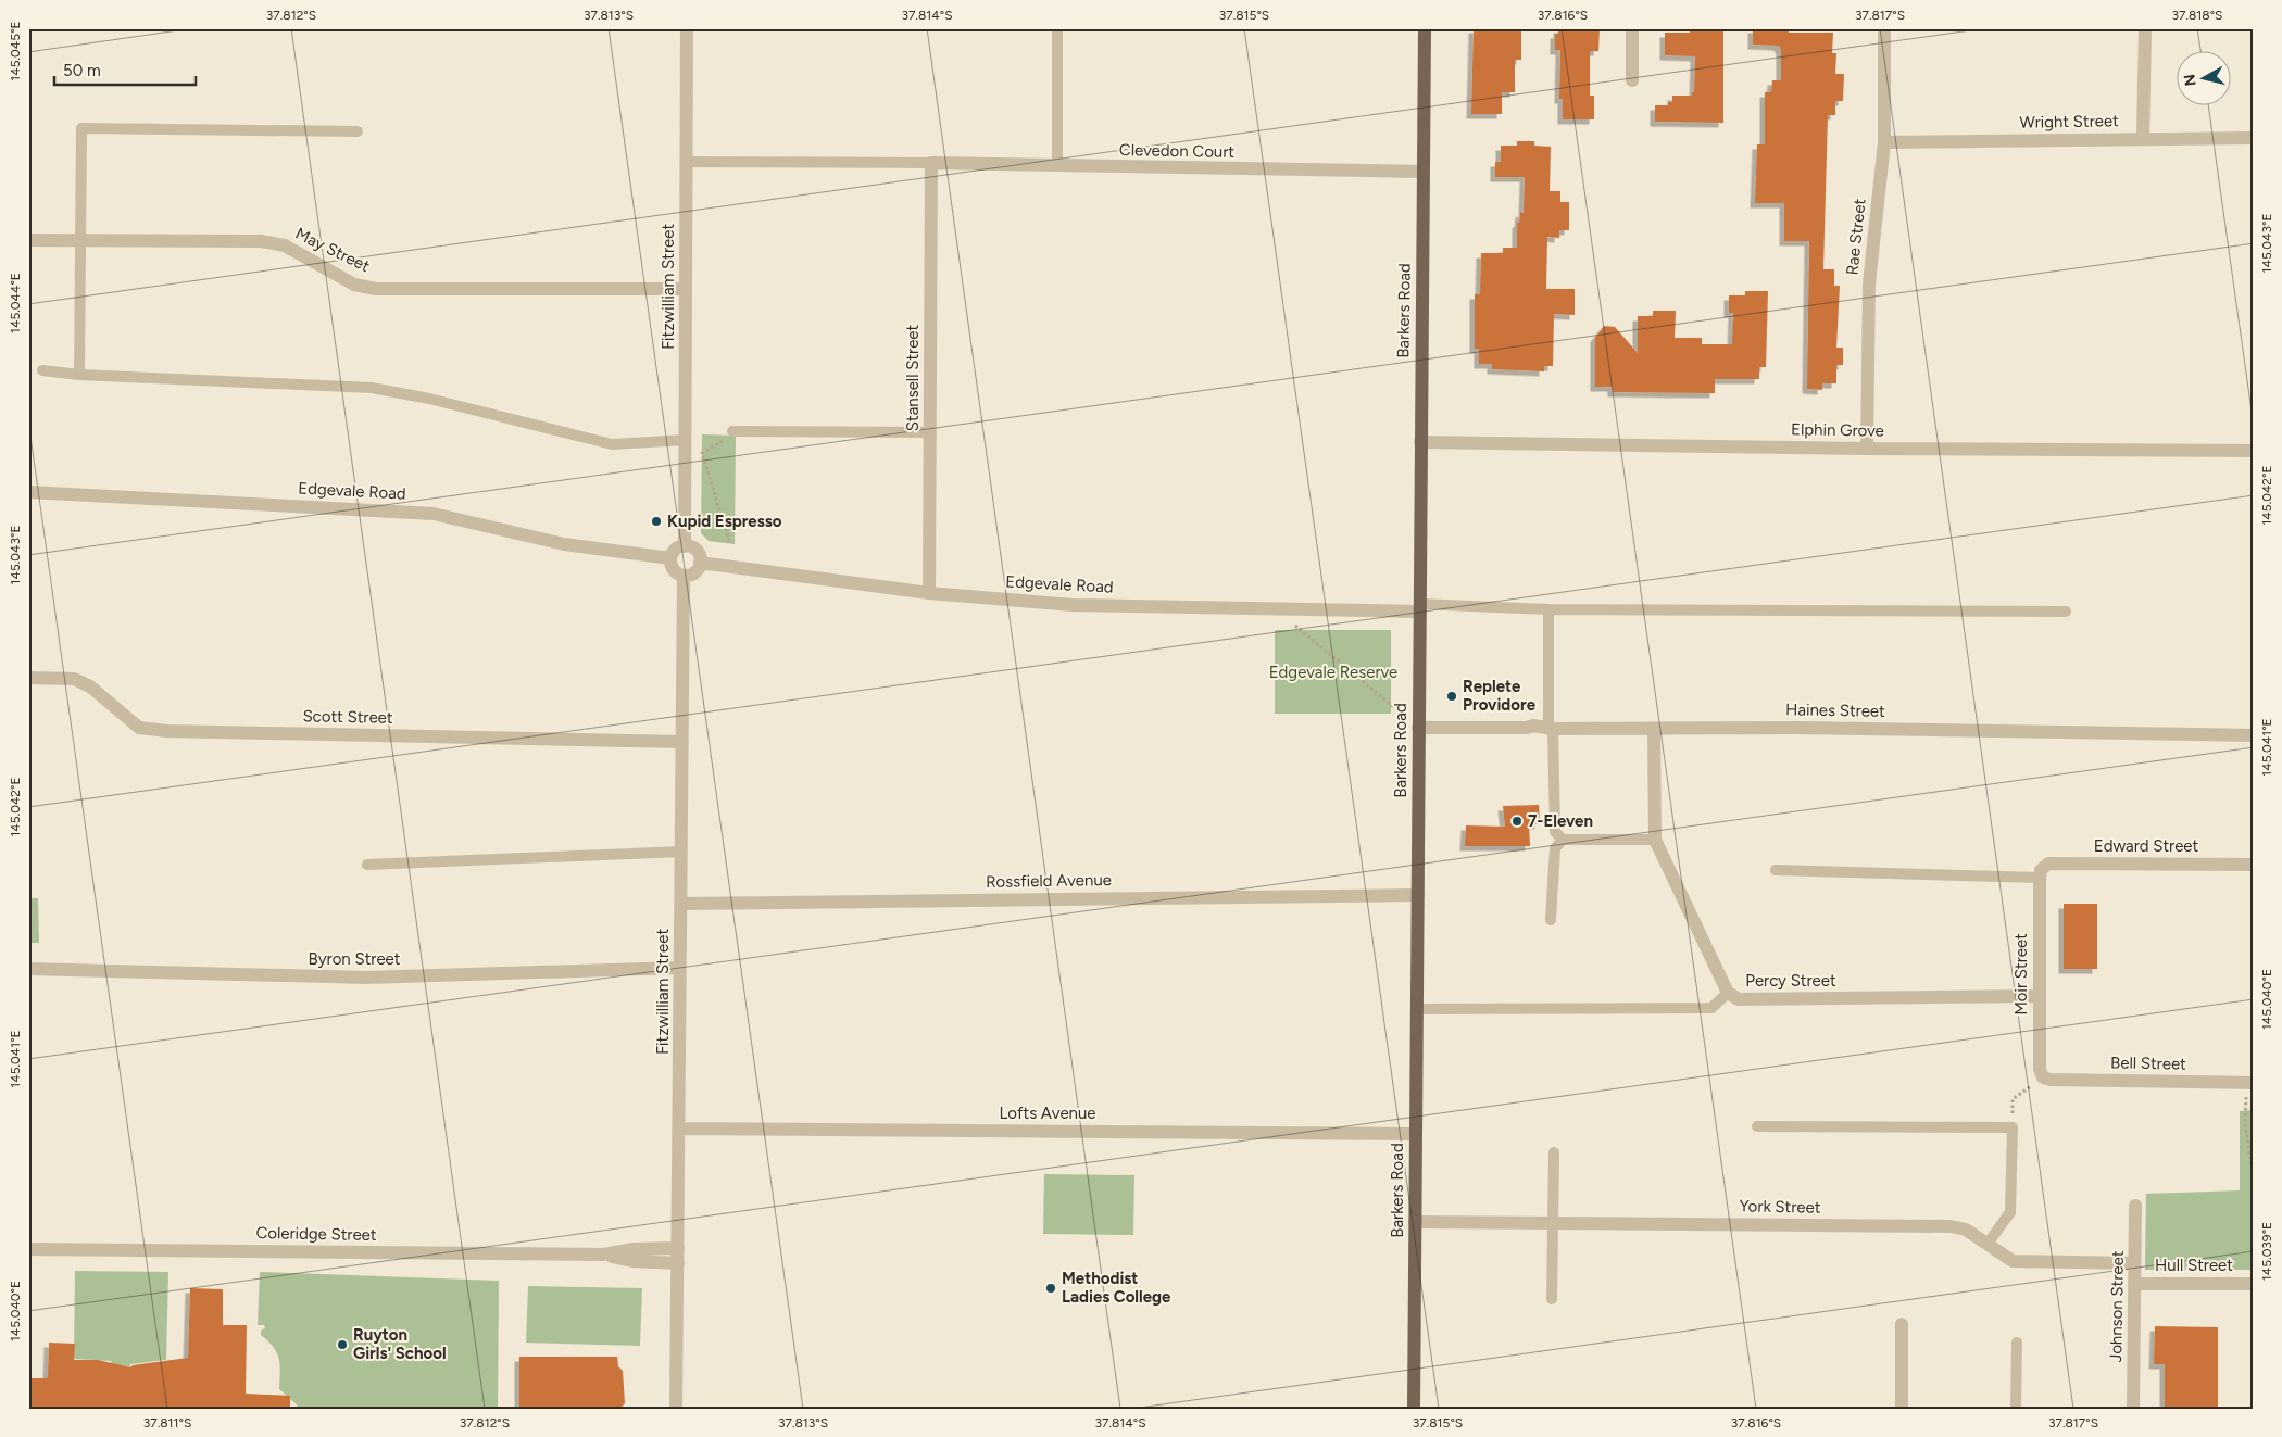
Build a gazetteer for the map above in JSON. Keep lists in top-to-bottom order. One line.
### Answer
{"streets":{"main road":["Barkers Road"],"street":["Wright Street","Clevedon Court","Rae Street","May Street","Fitzwilliam Street","Stansell Street","Elphin Grove","Edgevale Road","Haines Street","Scott Street","Edward Street","Rossfield Avenue","Byron Street","Moir Street","Percy Street","Bell Street","Lofts Avenue","York Street","Coleridge Street","Hull Street","Johnson Street"]},"crossings":[["Wright Street","Rae Street"],["Clevedon Court","Barkers Road"],["Clevedon Court","Stansell Street"],["Rae Street","Elphin Grove"],["May Street","Fitzwilliam Street"],["Fitzwilliam Street","Edgevale Road"],["Fitzwilliam Street","Scott Street"],["Fitzwilliam Street","Rossfield Avenue"],["Fitzwilliam Street","Byron Street"],["Fitzwilliam Street","Lofts Avenue"],["Fitzwilliam Street","Coleridge Street"],["Barkers Road","Elphin Grove"],["Barkers Road","Edgevale Road"],["Barkers Road","Haines Street"],["Barkers Road","Rossfield Avenue"],["Barkers Road","Lofts Avenue"],["Barkers Road","York Street"],["Stansell Street","Edgevale Road"],["Haines Street","Percy Street"],["Edward Street","Moir Street"],["Moir Street","Percy Street"],["Moir Street","Bell Street"],["York Street","Johnson Street"],["Hull Street","Johnson Street"]],"parks":["Edgevale Reserve"],"places":["Kupid Espresso","Replete Providore","7-Eleven","Methodist Ladies College","Ruyton Girls' School"],"scale_bar":"50 m","north":"left","coordinates":["37.812°S","37.813°S","37.814°S","37.815°S","37.816°S","37.817°S","37.818°S","145.045°E","145.043°E","145.044°E","145.042°E","145.041°E","145.040°E","145.039°E","37.811°S"]}
